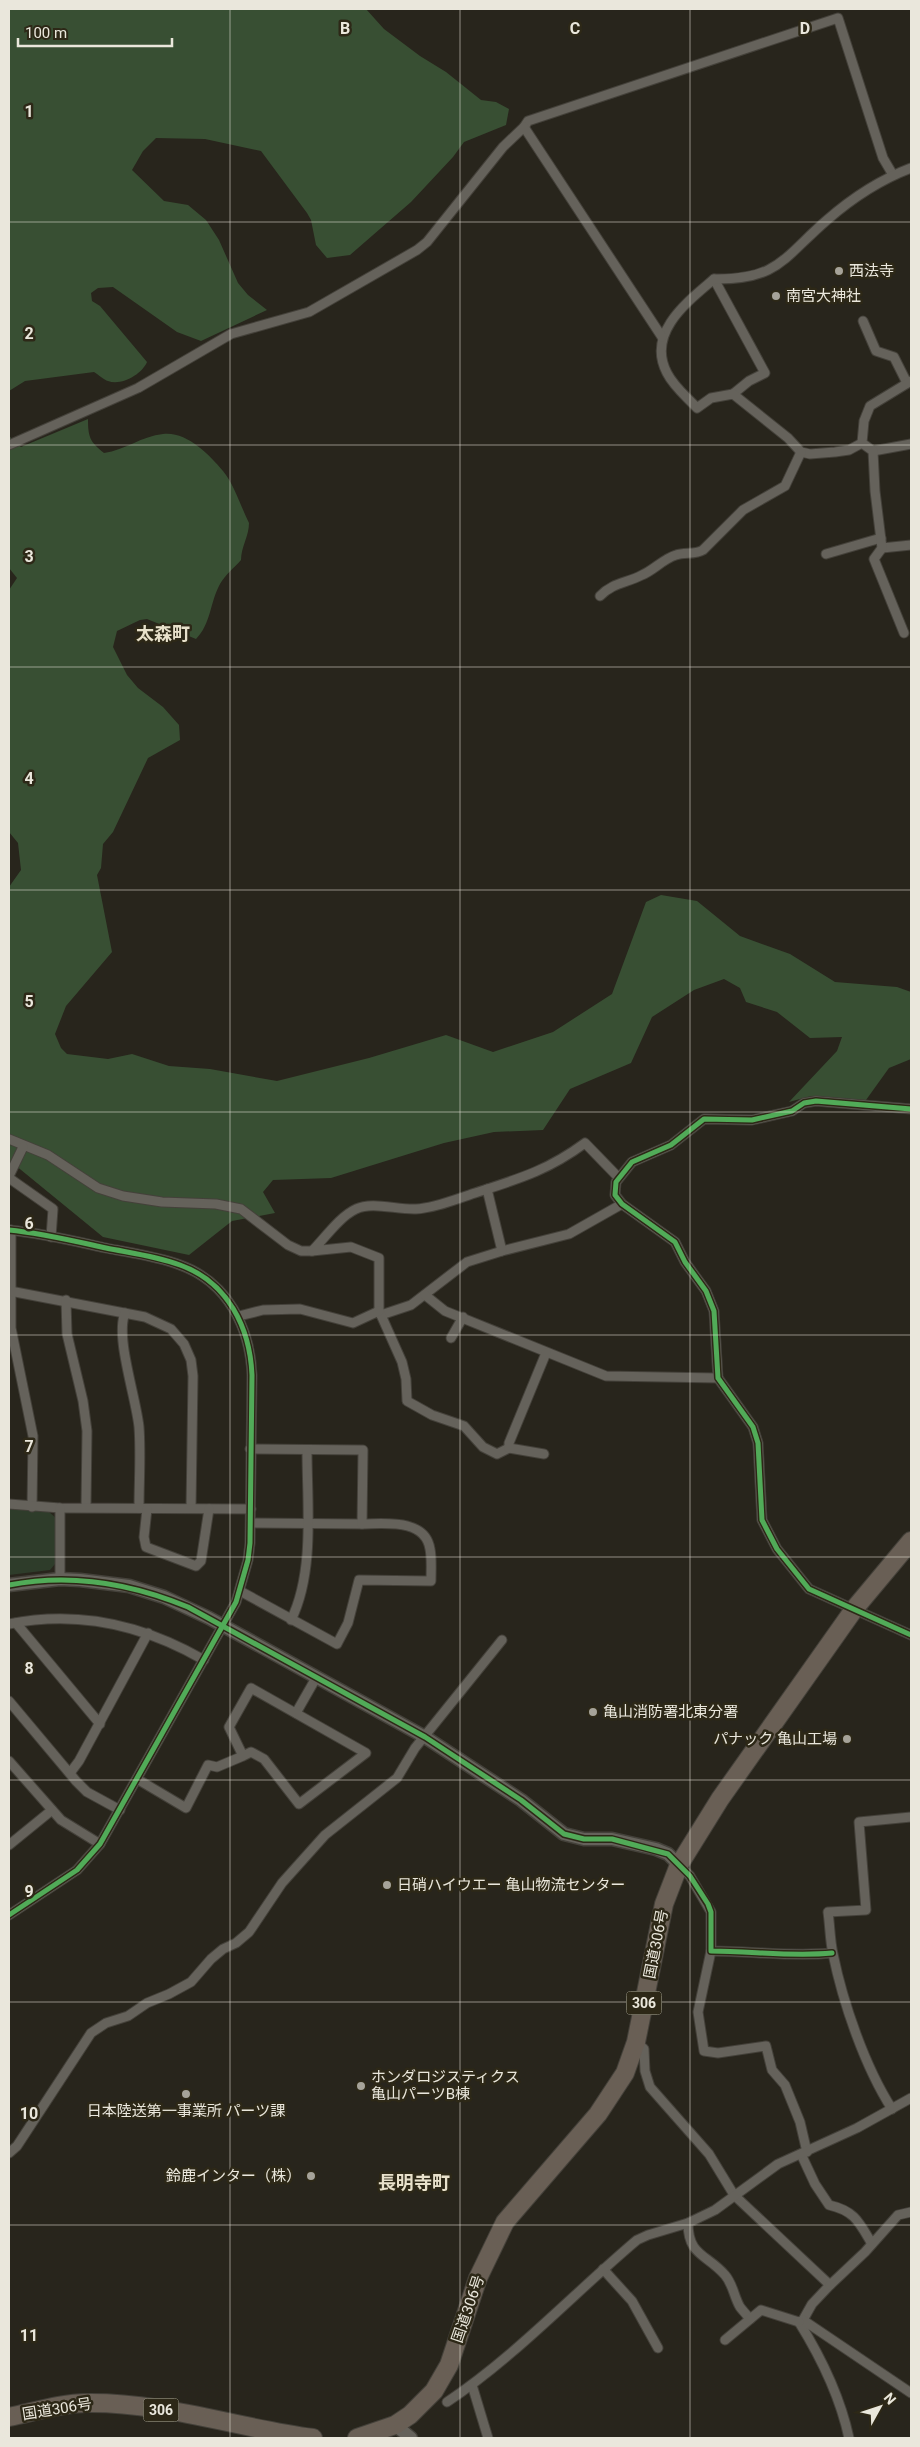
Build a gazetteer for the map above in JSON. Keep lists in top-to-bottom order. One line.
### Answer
{"streets":{"highway":["国道306号","306"]},"districts":["太森町","長明寺町"],"places":["西法寺","南宮大神社","亀山消防署北東分署","パナック 亀山工場","日硝ハイウエー 亀山物流センター","ホンダロジスティクス 亀山パーツB棟","日本陸送第一事業所 パーツ課","鈴鹿インター（株）"],"scale_bar":"100 m","north":"top right","grid":{"columns":["B","C","D"],"rows":["1","2","3","4","5","6","7","8","9","10","11"]}}
